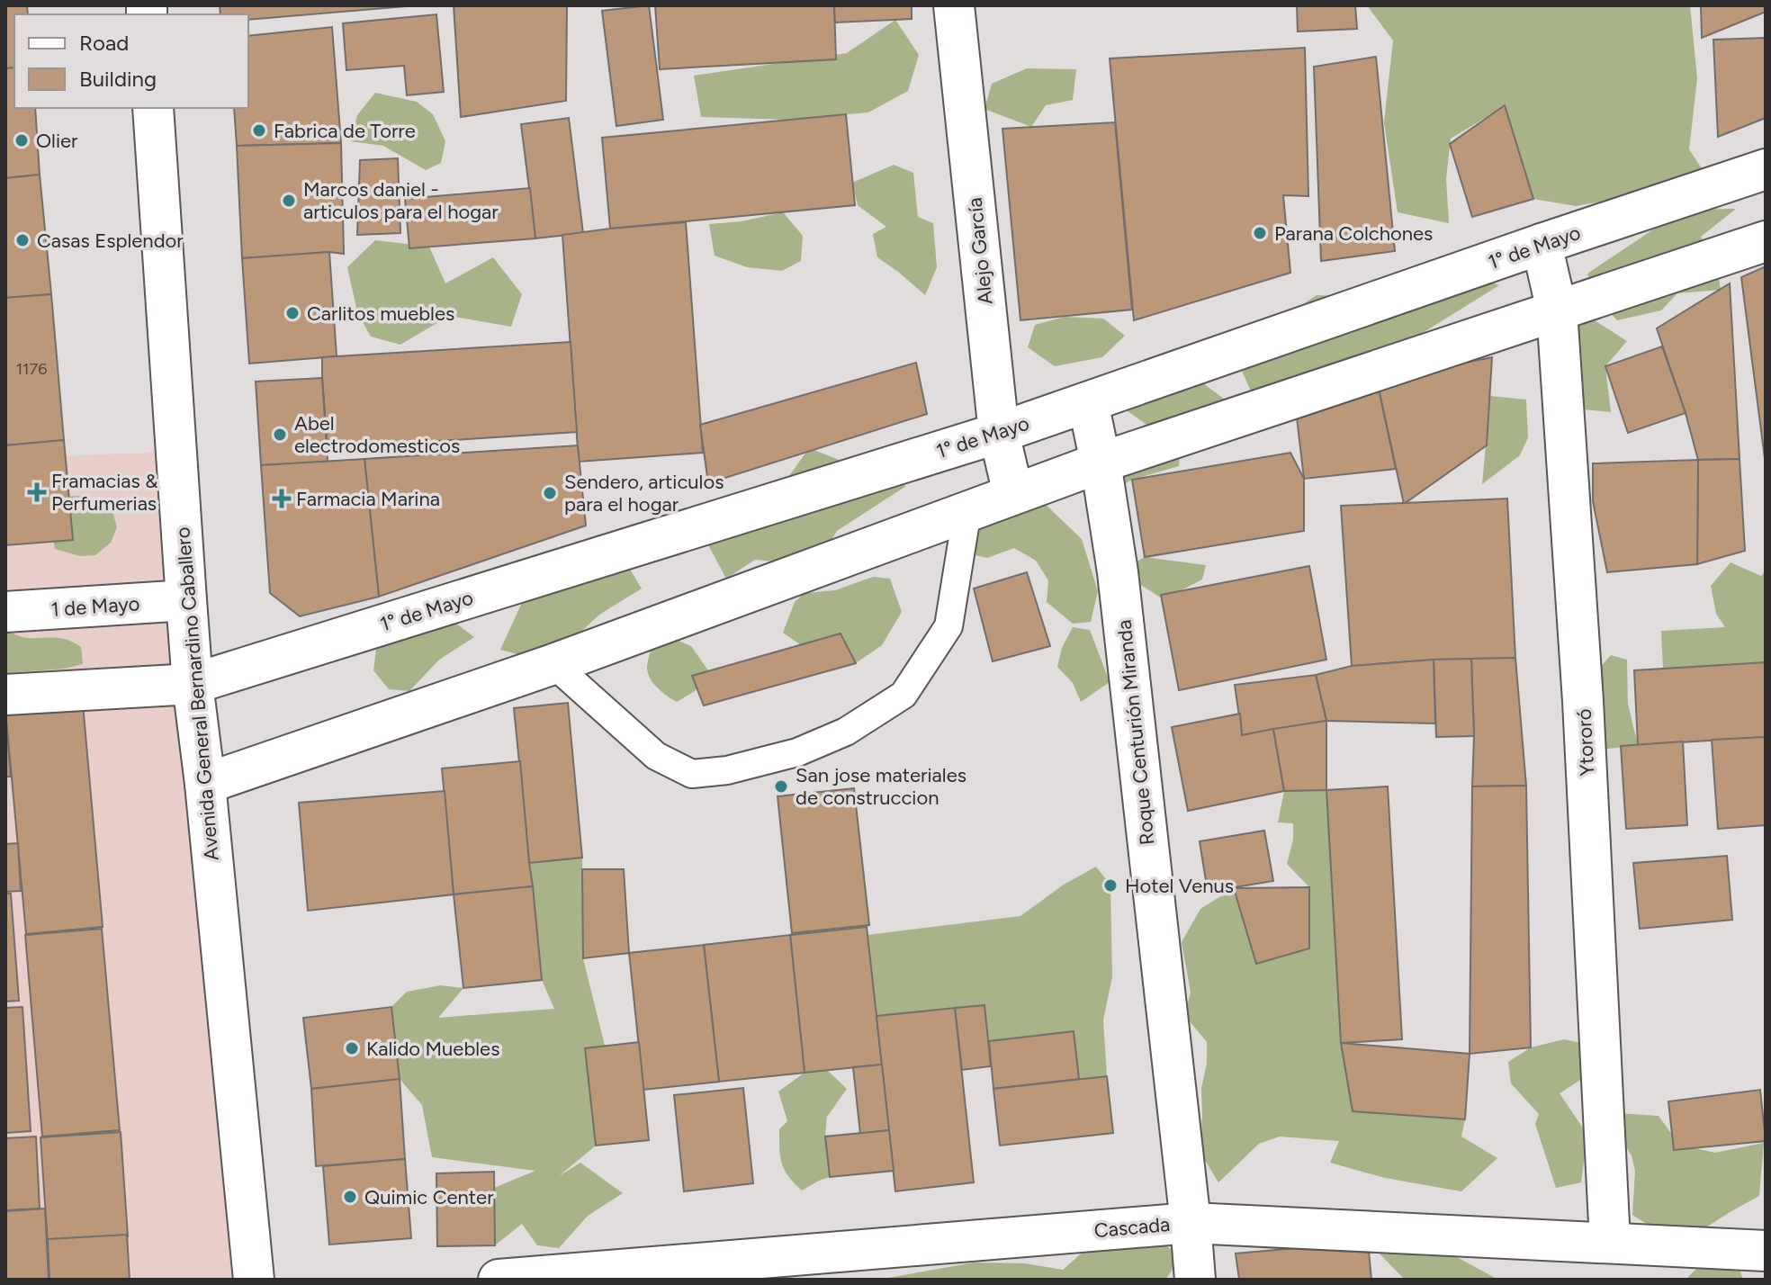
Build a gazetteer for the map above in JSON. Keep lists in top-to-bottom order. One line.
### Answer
{"streets":{"street":["1° de Mayo","Alejo García","1 de Mayo","Avenida General Bernardino Caballero","Roque Centurión Miranda","Ytororó","Cascada"]},"crossings":[["1° de Mayo","Alejo García"],["1° de Mayo","Avenida General Bernardino Caballero"],["1° de Mayo","Roque Centurión Miranda"],["1° de Mayo","Ytororó"],["1 de Mayo","Avenida General Bernardino Caballero"],["Roque Centurión Miranda","Cascada"],["Ytororó","Cascada"]],"places":{"other":["Fabrica de Torre","Olier","Marcos daniel - articulos para el hogar","Parana Colchones","Casas Esplendor","Carlitos muebles","Abel electrodomesticos","Sendero, articulos para el hogar","San jose materiales de construccion","Hotel Venus","Kalido Muebles","Quimic Center"],"health":["Framacias & Perfumerias","Farmacia Marina"]},"house_numbers":["1176"],"legend":["Road","Building"]}
